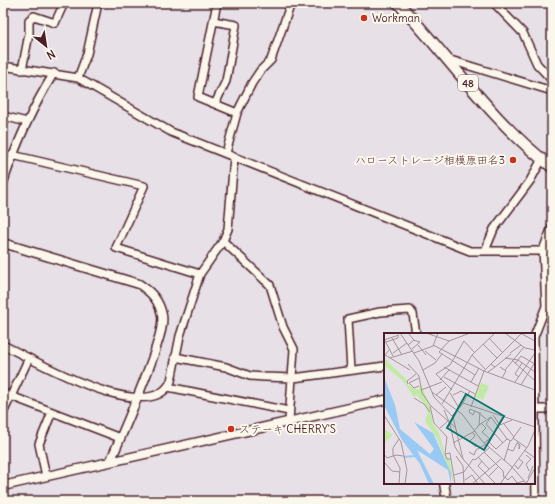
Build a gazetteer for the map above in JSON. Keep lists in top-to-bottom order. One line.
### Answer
{"streets":{"main road":["48"]},"places":["Workman","ハローストレージ相模原田名3","ステーキ CHERRY'S"],"north":"bottom right"}
